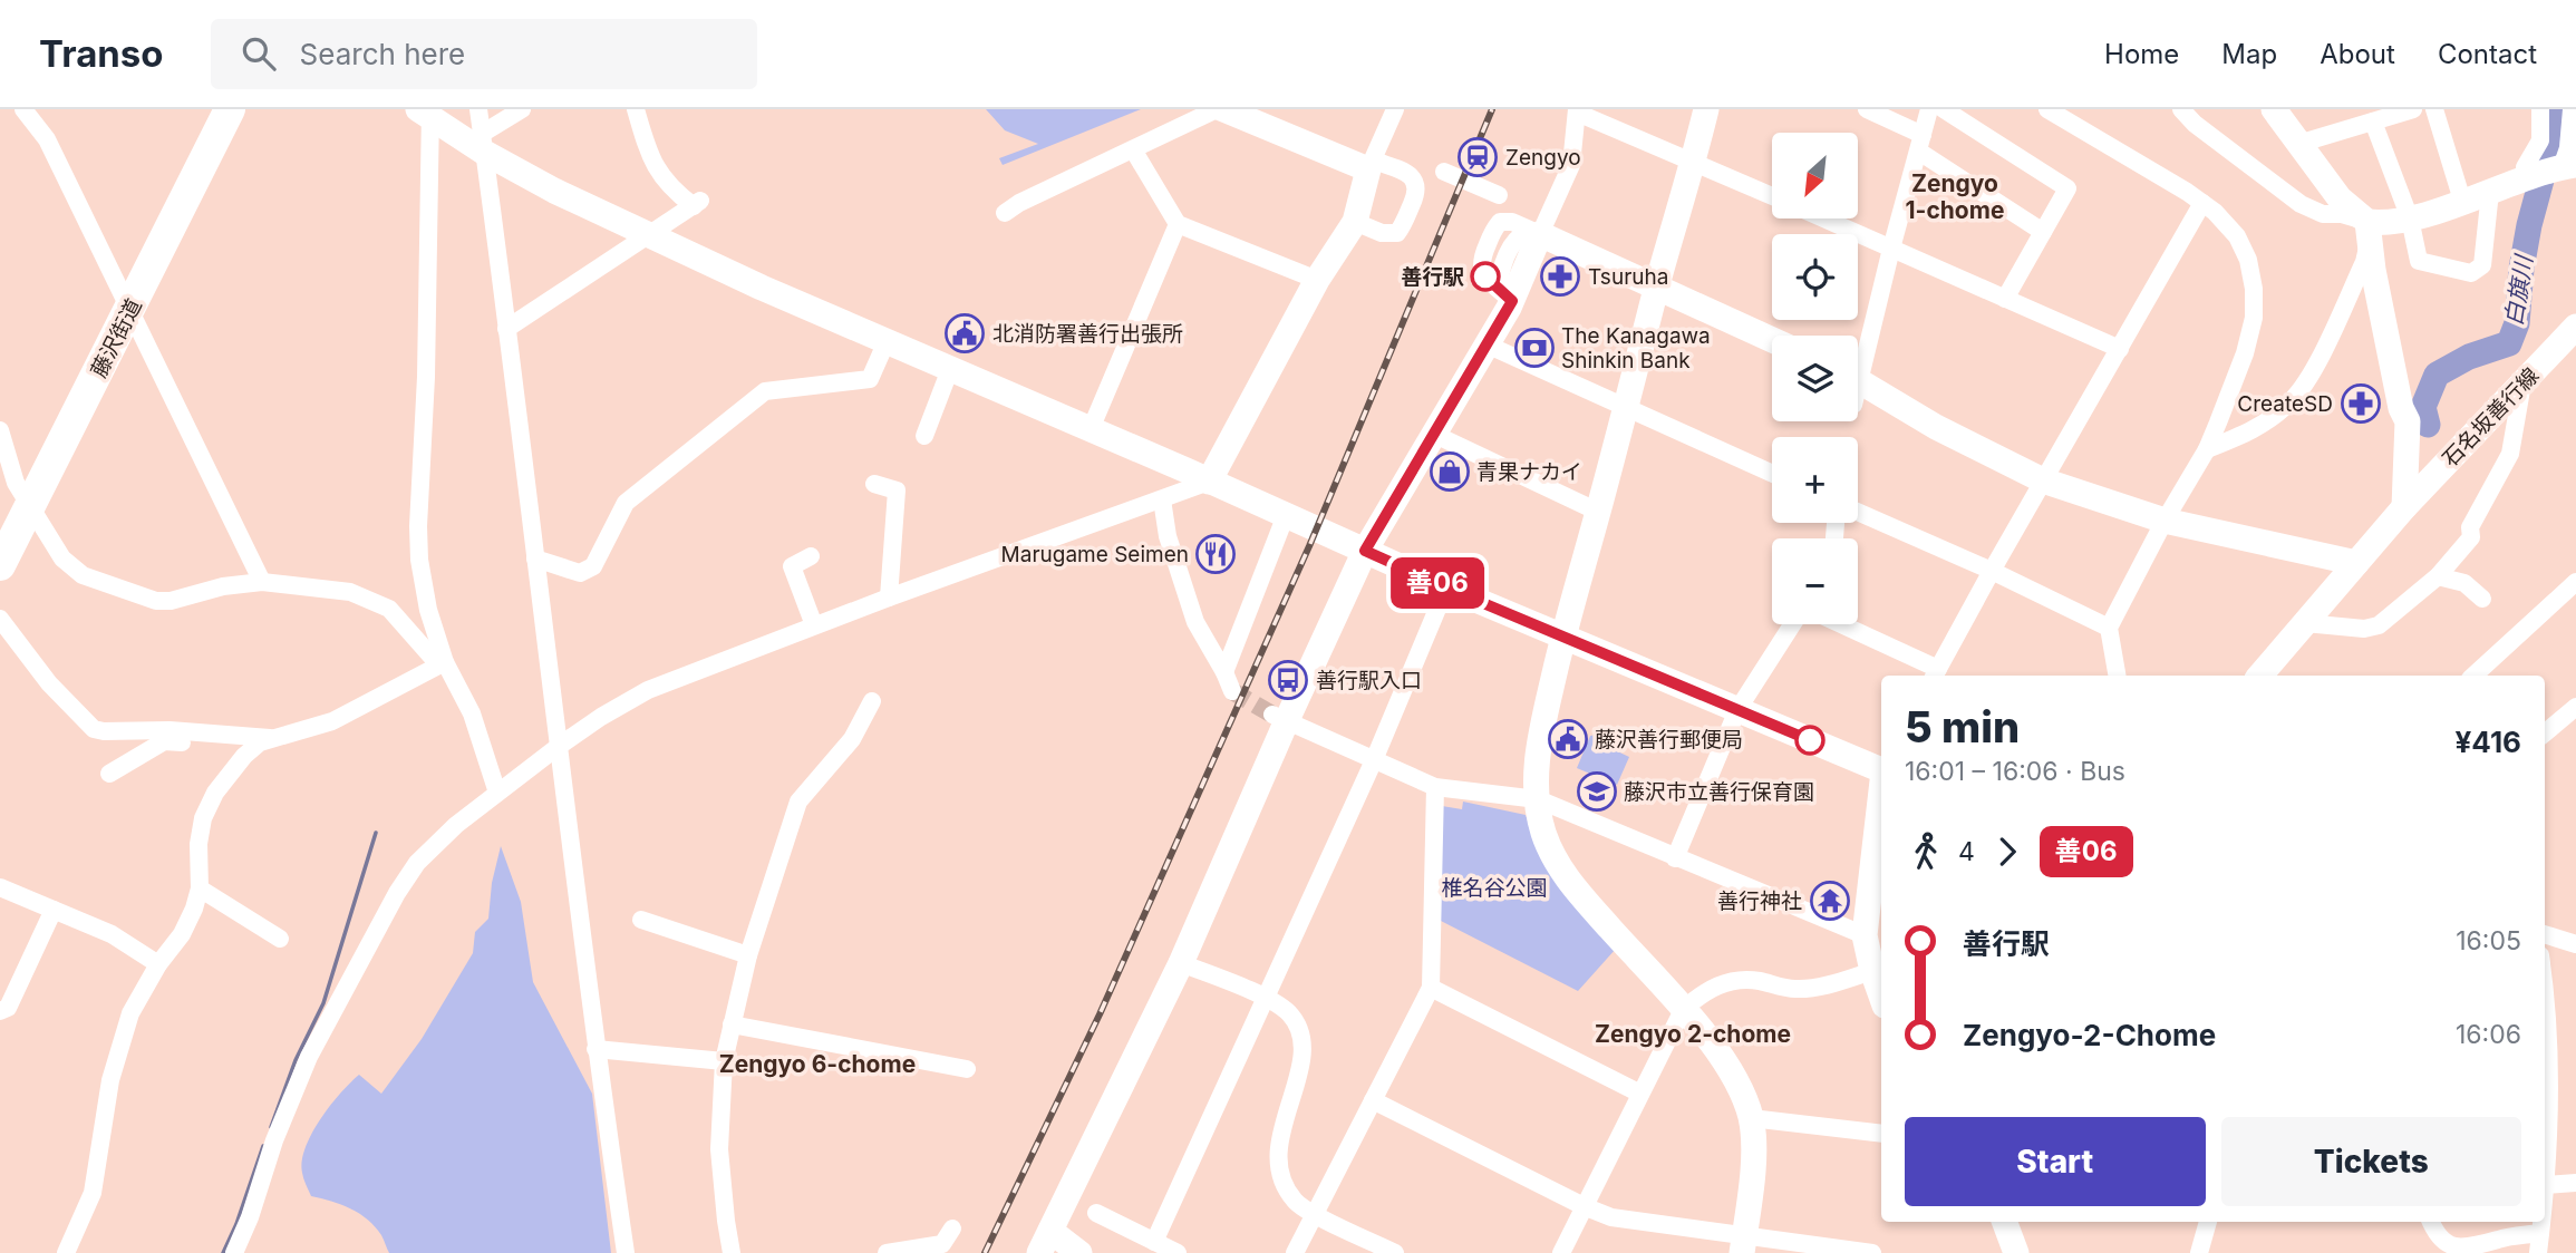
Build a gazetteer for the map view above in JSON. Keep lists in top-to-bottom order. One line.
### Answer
{"streets":{"highway":["藤沢街道"],"street":["石名坂善行線"]},"districts":["Zengyo 1-chome","Zengyo 2-chome","Zengyo 6-chome"],"water":["白旗川"],"parks":["椎名谷公園"],"places":{"station":["Zengyo"],"other":["善行駅"],"pharmacy":["Tsuruha","CreateSD"],"public building":["北消防署善行出張所","藤沢善行郵便局"],"bank":["The Kanagawa Shinkin Bank"],"shop":["青果ナカイ"],"restaurant":["Marugame Seimen"],"bus stop":["善行駅入口"],"school or university":["藤沢市立善行保育園"],"temple":["善行神社"]},"lines":["bus line 善06"],"north":"bottom left","page":{"header":"Transo","search":"Search here","nav":["Home","Map","About","Contact"],"on_map":"善06","map_buttons":["+","−"],"heading":["5 min","16:01 – 16:06 · Bus","¥416"],"legs":["4","善06"],"list":[{"name":"善行駅","value":"16:05"},{"name":"Zengyo-2-Chome","value":"16:06"}],"buttons":["Start","Tickets"]}}
